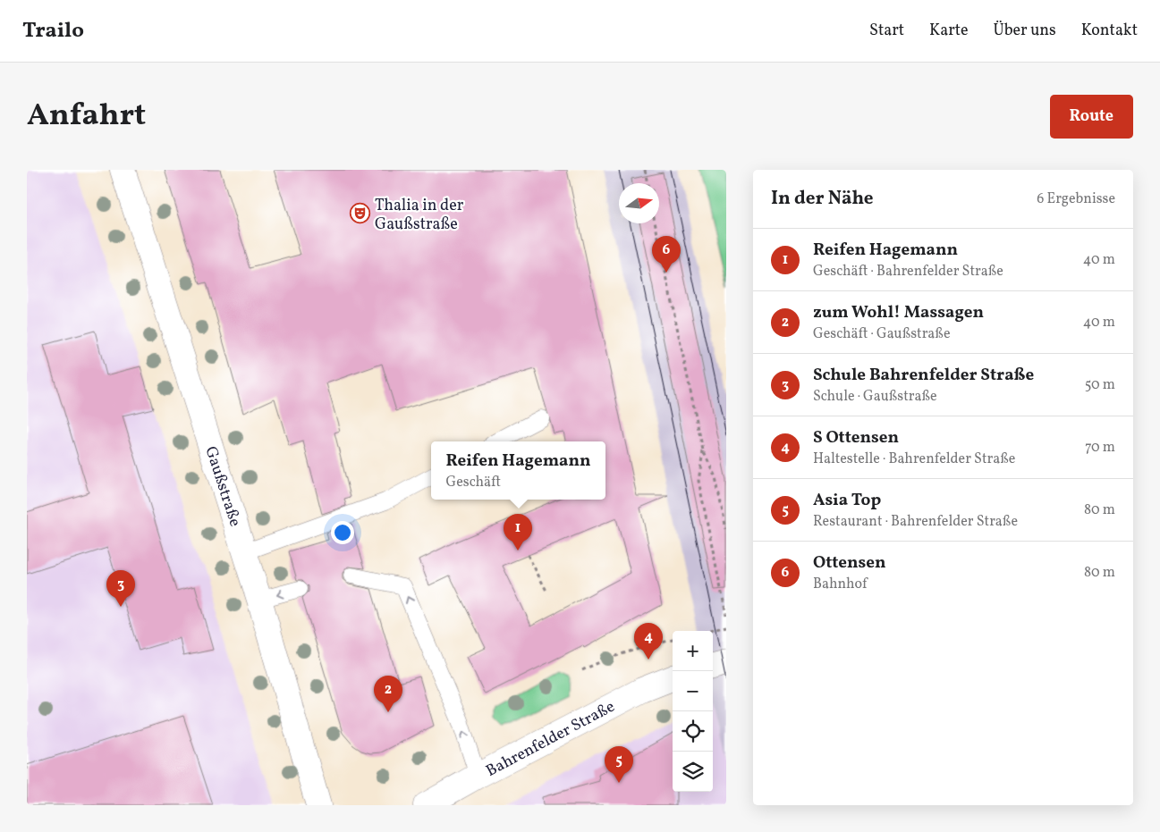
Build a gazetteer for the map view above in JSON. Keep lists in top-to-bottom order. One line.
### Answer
{"streets":{"street":["Gaußstraße","Bahrenfelder Straße"]},"places":{"theatre":["Thalia in der Gaußstraße"]},"north":"right","page":{"header":"Trailo","nav":["Start","Karte","Über uns","Kontakt"],"title":"Anfahrt","buttons":"Route","heading":["In der Nähe","6 Ergebnisse"],"list":[{"mark":"1","name":"Reifen Hagemann","note":"Geschäft · Bahrenfelder Straße","value":"40 m"},{"mark":"2","name":"zum Wohl! Massagen","note":"Geschäft · Gaußstraße","value":"40 m"},{"mark":"3","name":"Schule Bahrenfelder Straße","note":"Schule · Gaußstraße","value":"50 m"},{"mark":"4","name":"S Ottensen","note":"Haltestelle · Bahrenfelder Straße","value":"70 m"},{"mark":"5","name":"Asia Top","note":"Restaurant · Bahrenfelder Straße","value":"80 m"},{"mark":"6","name":"Ottensen","note":"Bahnhof","value":"80 m"}],"pins":["6","1","3","4","2","5"],"popup":["Reifen Hagemann","Geschäft"],"map_buttons":["+","−"]}}
